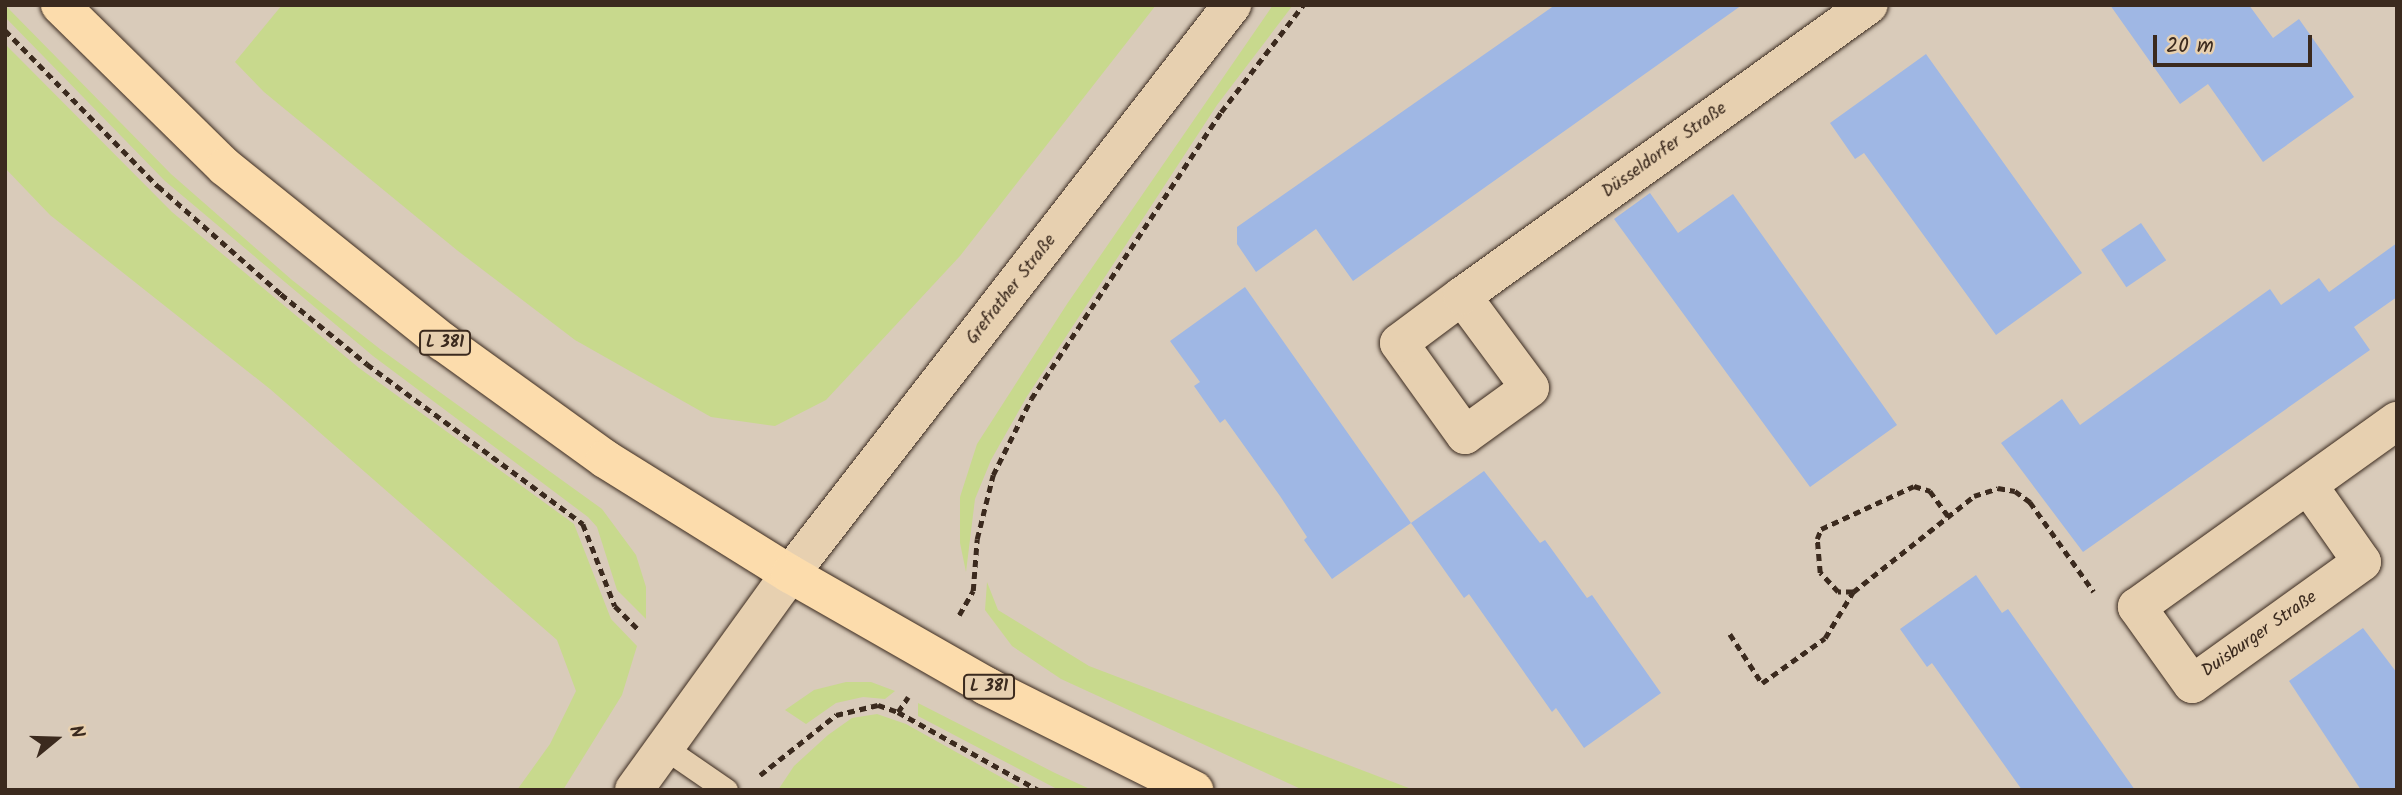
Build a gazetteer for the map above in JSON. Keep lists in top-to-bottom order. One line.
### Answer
{"streets":{"main road":["L 381"],"street":["Düsseldorfer Straße","Grefrather Straße","Duisburger Straße"]},"crossings":[["Grefrather Straße","L 381"]],"scale_bar":"20 m","north":"right"}
